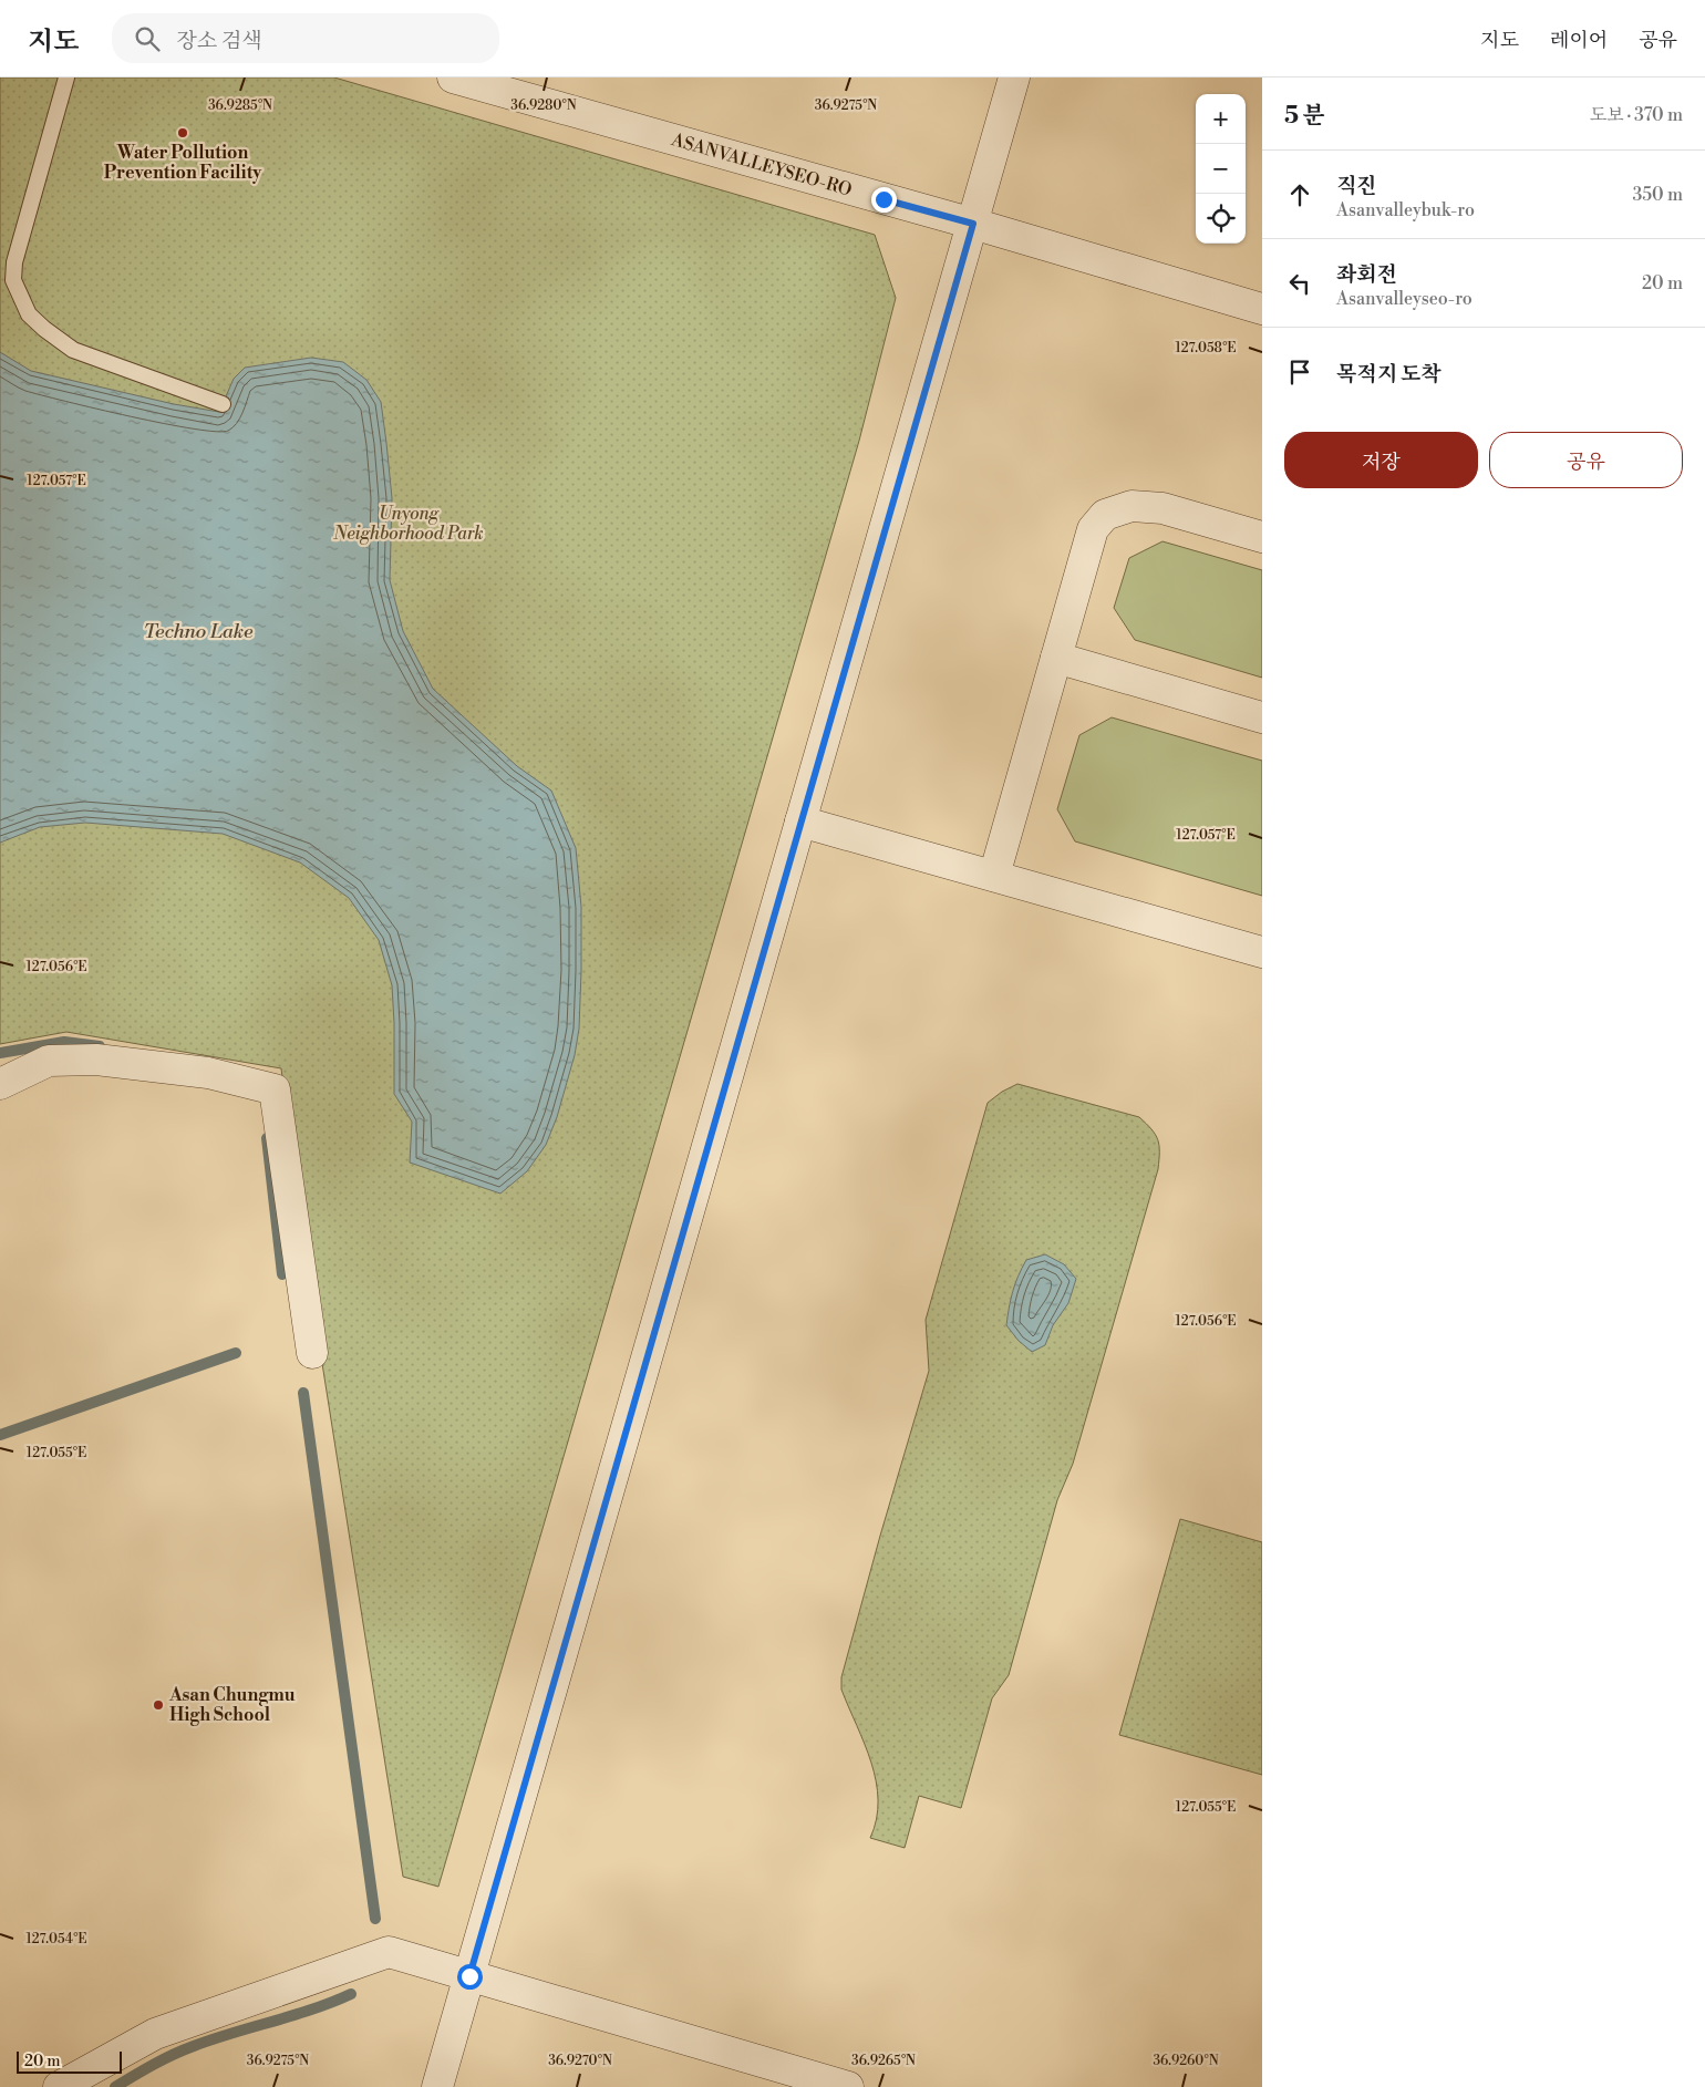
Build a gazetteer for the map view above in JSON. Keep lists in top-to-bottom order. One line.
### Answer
{"streets":{"street":["ASANVALLEYSEO-RO"]},"water":["Techno Lake"],"parks":["Unyong Neighborhood Park"],"places":["Water Pollution Prevention Facility","Asan Chungmu High School"],"scale_bar":"20 m","page":{"header":"지도","search":"장소 검색","nav":["지도","레이어","공유"],"heading":["5 분","도보 · 370 m"],"map_buttons":["+","−"],"list":[["직진","Asanvalleybuk-ro","350 m"],["좌회전","Asanvalleyseo-ro","20 m"],"목적지 도착"],"buttons":["저장","공유"],"scale":"20 m"},"coordinates":["36.9285°N","36.9280°N","36.9275°N","127.058°E","127.057°E","127.056°E","127.055°E","127.054°E","36.9270°N","36.9265°N","36.9260°N"]}
